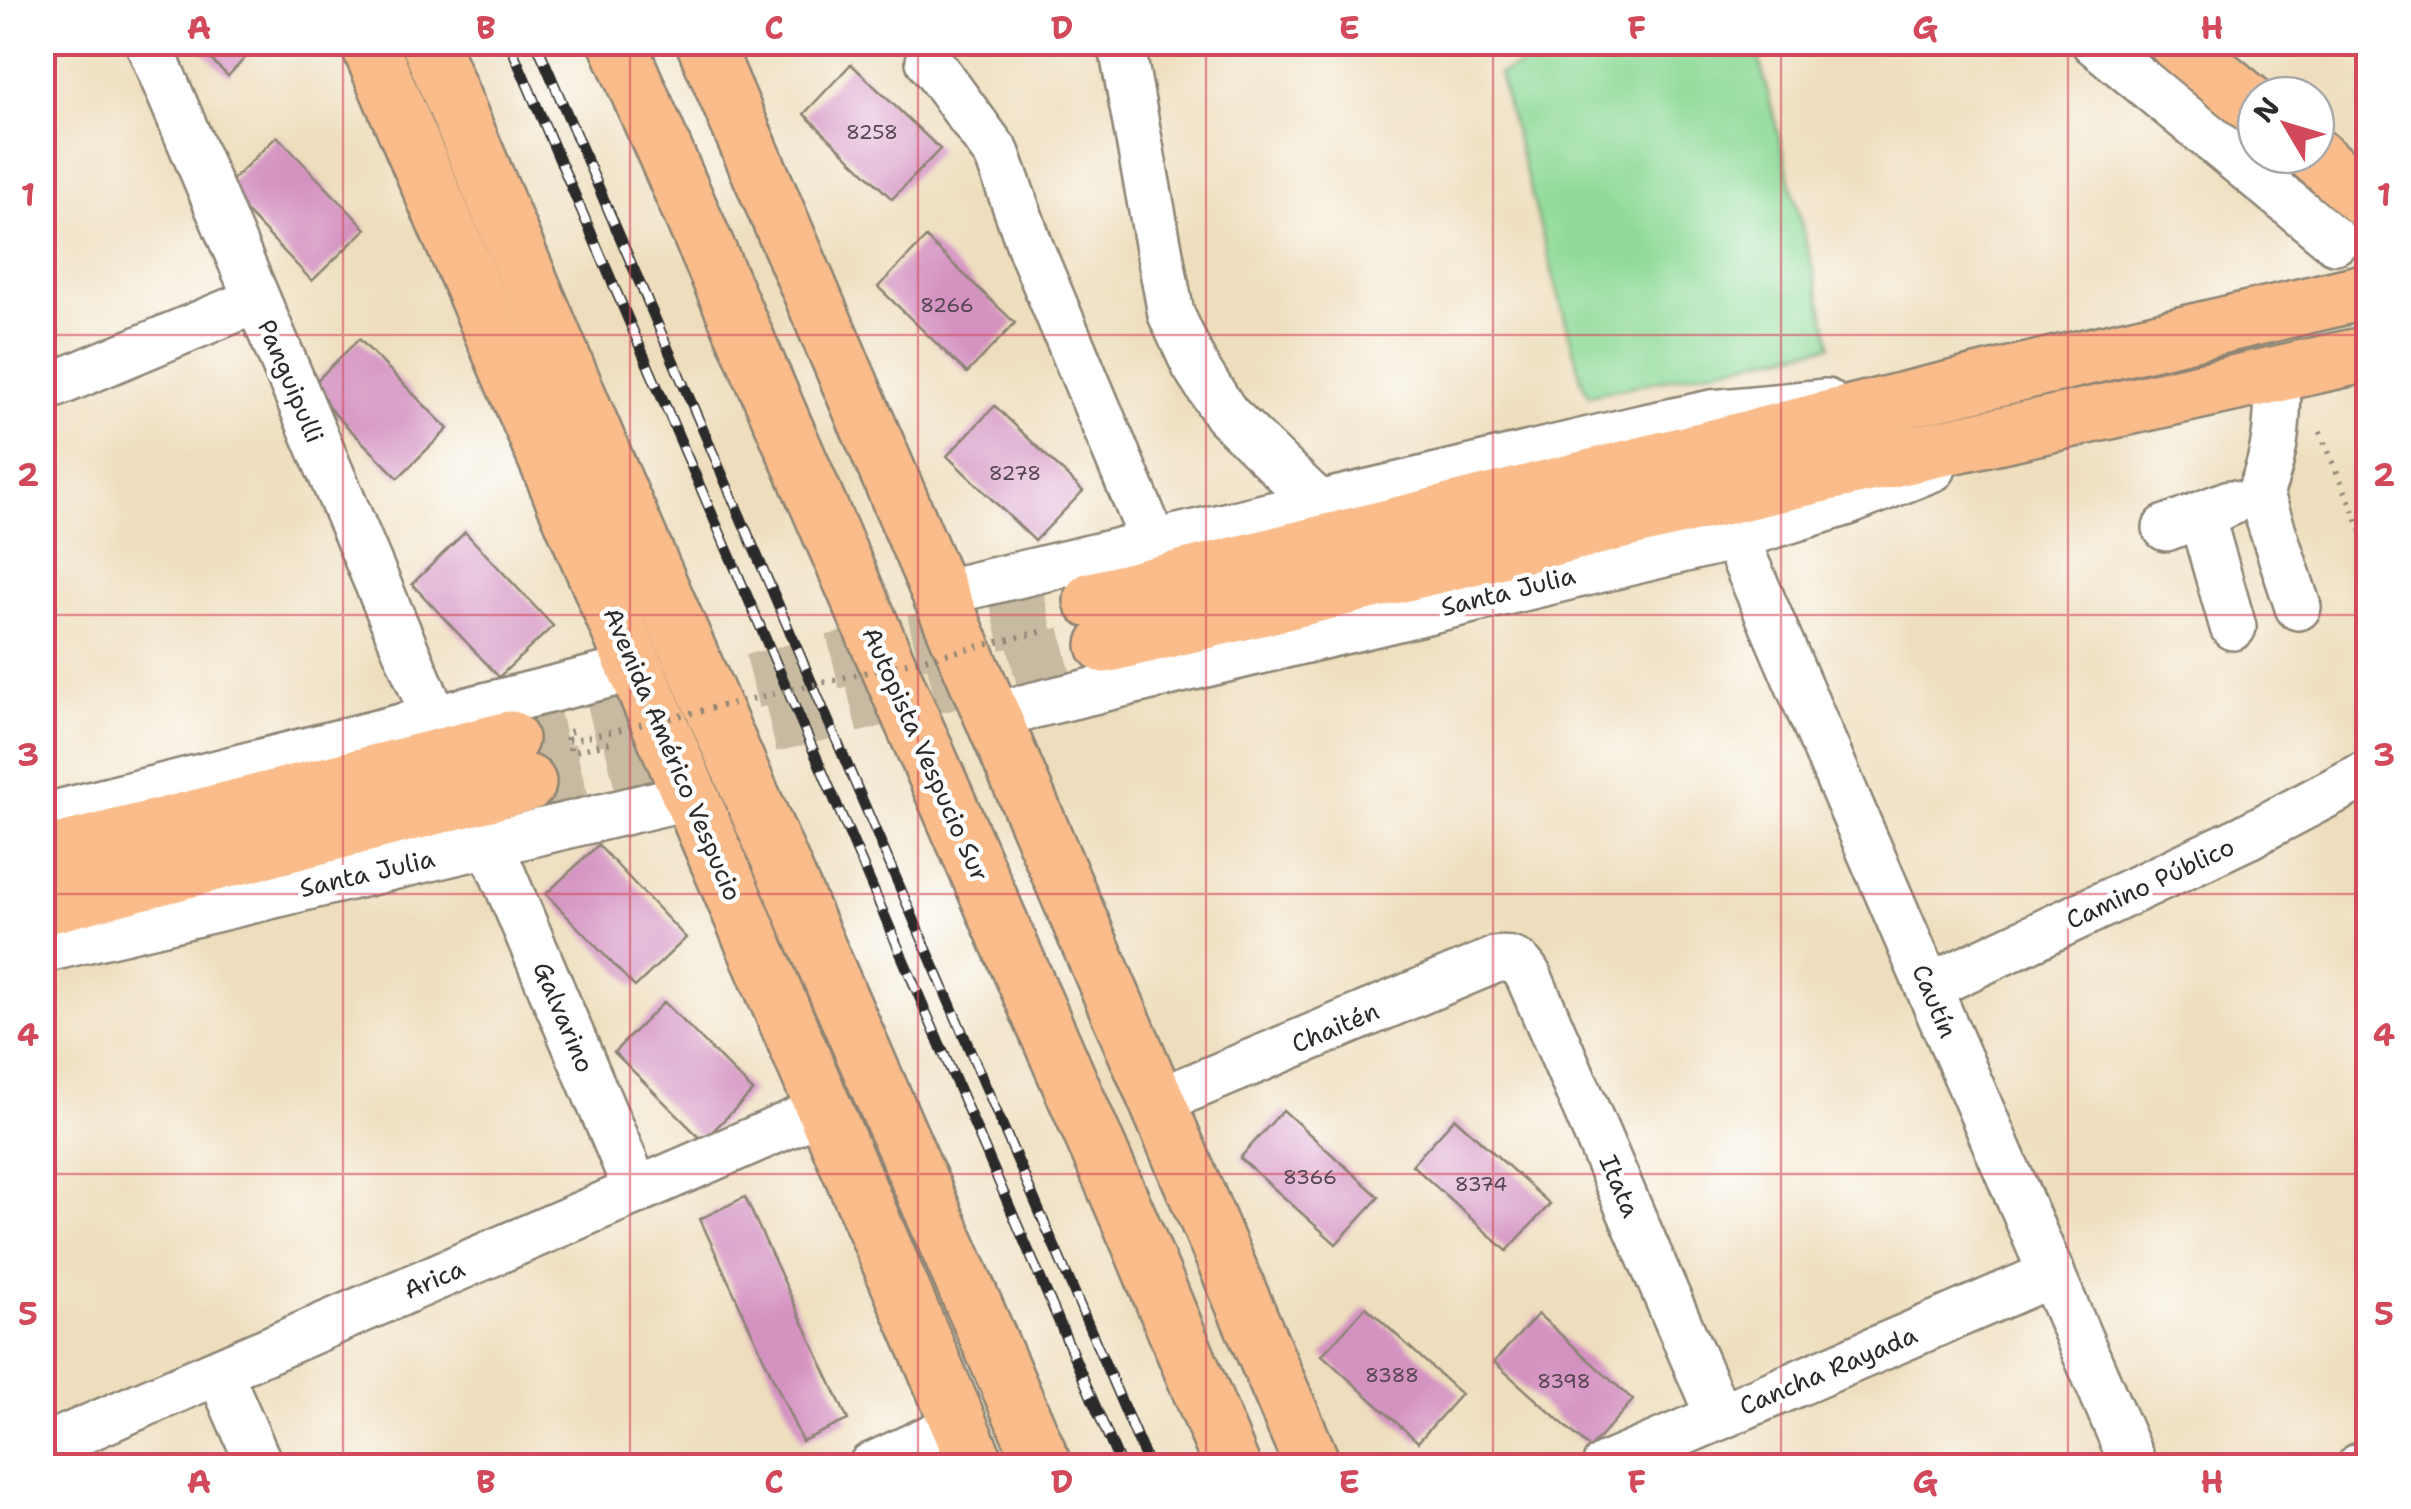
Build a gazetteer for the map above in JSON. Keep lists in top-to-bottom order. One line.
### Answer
{"streets":{"main road":["Santa Julia","Avenida Américo Vespucio","Autopista Vespucio Sur"],"street":["Panguipulli","Camino Público","Cautín","Galvarino","Chaitén","Itata","Arica","Cancha Rayada"]},"crossings":[["Santa Julia","Avenida Américo Vespucio"],["Santa Julia","Cautín"],["Santa Julia","Galvarino"],["Avenida Américo Vespucio","Arica"],["Camino Público","Cautín"],["Cautín","Cancha Rayada"],["Galvarino","Arica"],["Chaitén","Itata"],["Itata","Cancha Rayada"]],"house_numbers":["8258","8266","8278","8366","8374","8388","8398"],"north":"top left","grid":{"columns":["A","B","C","D","E","F","G","H"],"rows":["1","2","3","4","5"]}}
